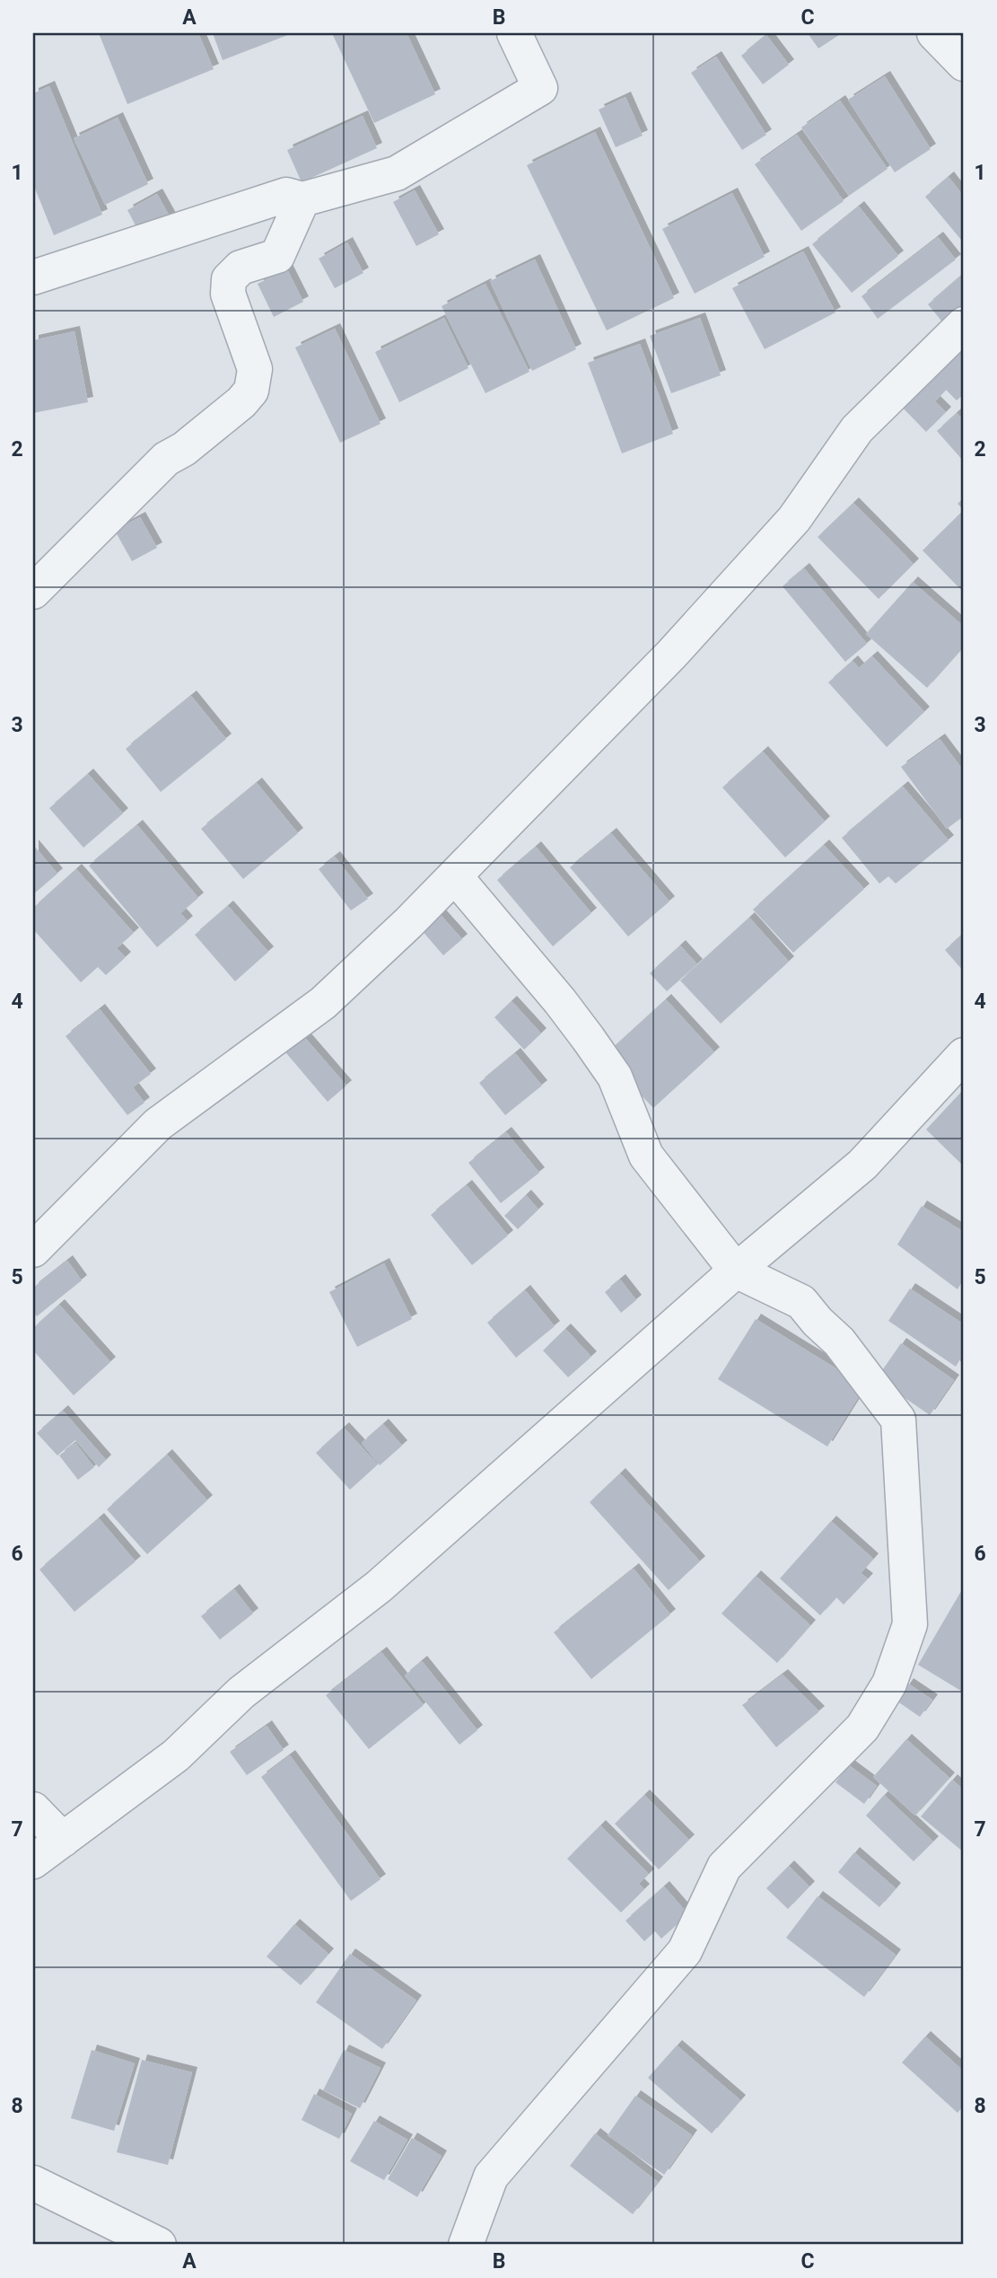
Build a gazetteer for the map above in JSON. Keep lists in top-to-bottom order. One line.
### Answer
{"grid":{"columns":["A","B","C"],"rows":["1","2","3","4","5","6","7","8"]}}
